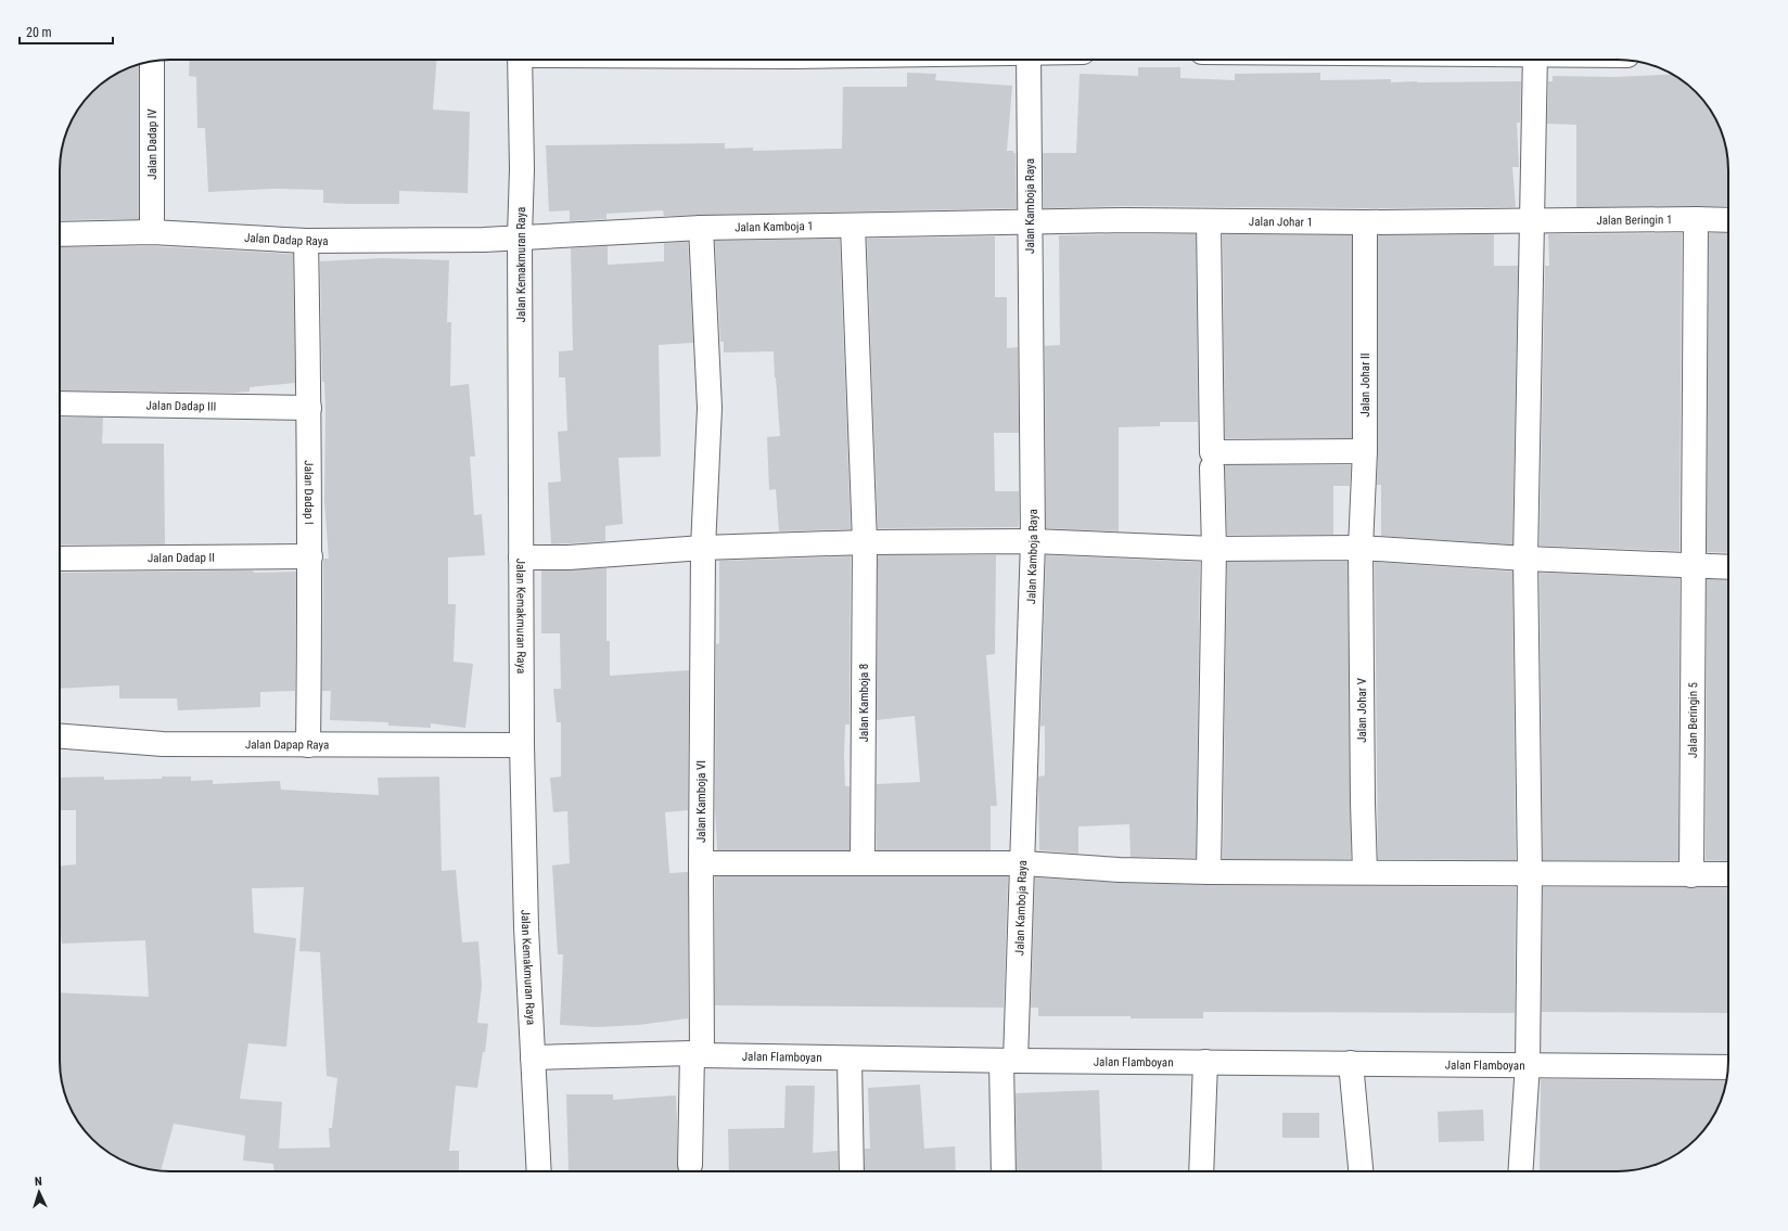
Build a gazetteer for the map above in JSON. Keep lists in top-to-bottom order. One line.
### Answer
{"streets":{"street":["Jalan Dadap IV","Jalan Kamboja Raya","Jalan Beringin 1","Jalan Johar 1","Jalan Kamboja 1","Jalan Dadap Raya","Jalan Kemakmuran Raya","Jalan Johar II","Jalan Dadap III","Jalan Dadap I","Jalan Dadap II","Jalan Kamboja 8","Jalan Johar V","Jalan Beringin 5","Jalan Dapap Raya","Jalan Kamboja VI","Jalan Flamboyan"]},"crossings":[["Jalan Dadap IV","Jalan Dadap Raya"],["Jalan Kamboja Raya","Jalan Johar 1"],["Jalan Kamboja Raya","Jalan Kamboja 1"],["Jalan Kamboja Raya","Jalan Flamboyan"],["Jalan Beringin 1","Jalan Johar 1"],["Jalan Beringin 1","Jalan Beringin 5"],["Jalan Johar 1","Jalan Kamboja 1"],["Jalan Johar 1","Jalan Johar II"],["Jalan Kamboja 1","Jalan Dadap Raya"],["Jalan Kamboja 1","Jalan Kemakmuran Raya"],["Jalan Kamboja 1","Jalan Kamboja 8"],["Jalan Kamboja 1","Jalan Kamboja VI"],["Jalan Dadap Raya","Jalan Kemakmuran Raya"],["Jalan Dadap Raya","Jalan Dadap I"],["Jalan Kemakmuran Raya","Jalan Dapap Raya"],["Jalan Kemakmuran Raya","Jalan Flamboyan"],["Jalan Johar II","Jalan Johar V"],["Jalan Dadap III","Jalan Dadap I"],["Jalan Dadap I","Jalan Dadap II"],["Jalan Dadap I","Jalan Dapap Raya"],["Jalan Kamboja VI","Jalan Flamboyan"]],"scale_bar":"20 m","north":"top"}
